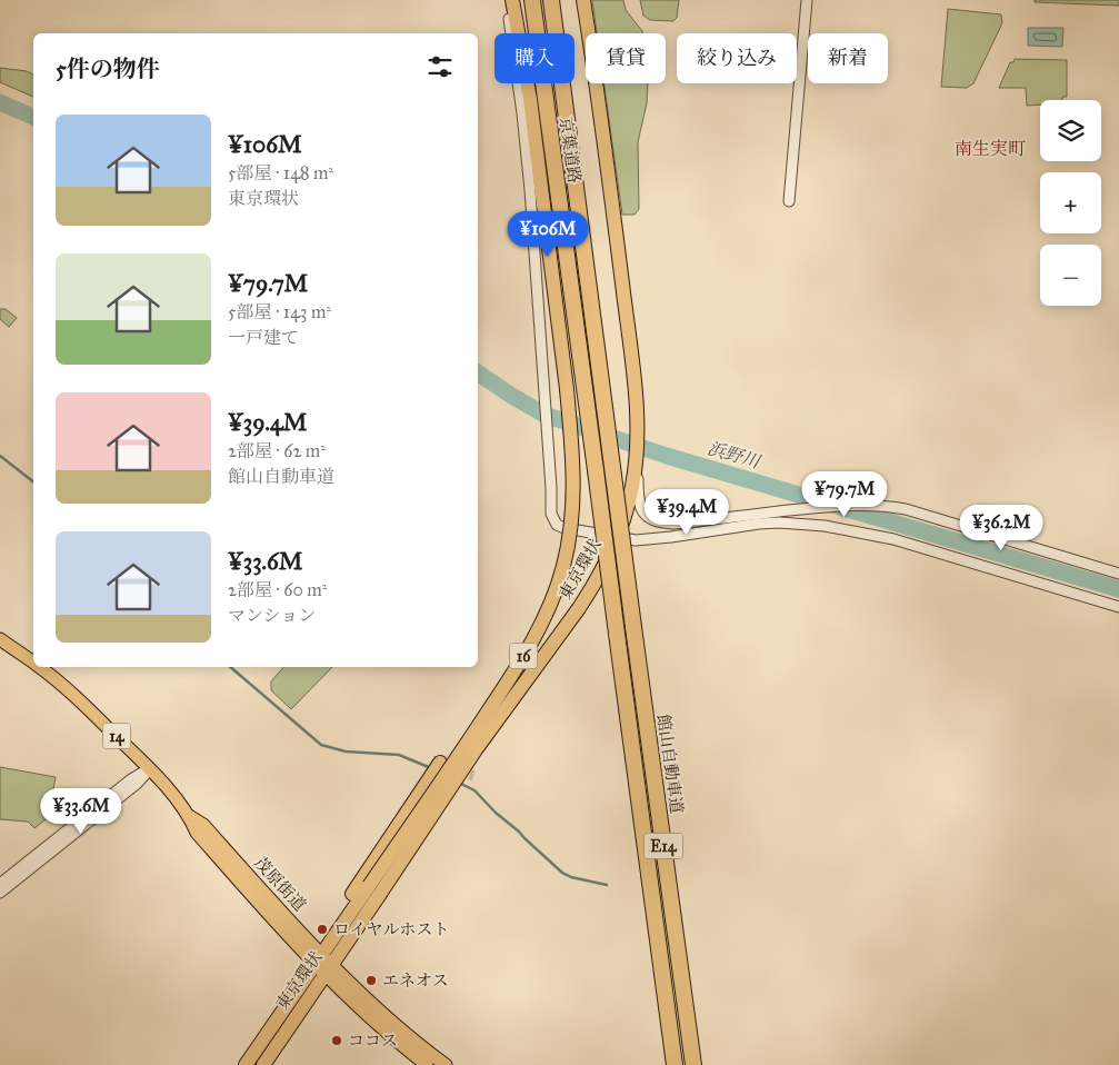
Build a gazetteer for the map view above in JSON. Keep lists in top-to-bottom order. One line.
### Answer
{"streets":{"highway":["京葉道路","東京環状","16","館山自動車道","E14"],"main road":["14","茂原街道"]},"crossings":[["京葉道路","館山自動車道"],["東京環状","16"],["東京環状","茂原街道"],["16","茂原街道"]],"districts":["南生実町"],"water":["浜野川"],"places":["ロイヤルホスト","エネオス","ココス"],"page":{"chip":["購入","賃貸","絞り込み","新着"],"heading":"5件の物件","map_buttons":["+","−"],"list":[{"name":"¥106M","note":"5部屋 · 148 m² · 東京環状"},{"name":"¥79.7M","note":"5部屋 · 143 m² · 一戸建て"},{"name":"¥39.4M","note":"2部屋 · 62 m² · 館山自動車道"},{"name":"¥33.6M","note":"2部屋 · 60 m² · マンション"}],"price":["¥106M","¥79.7M","¥39.4M","¥36.2M","¥33.6M"]}}
